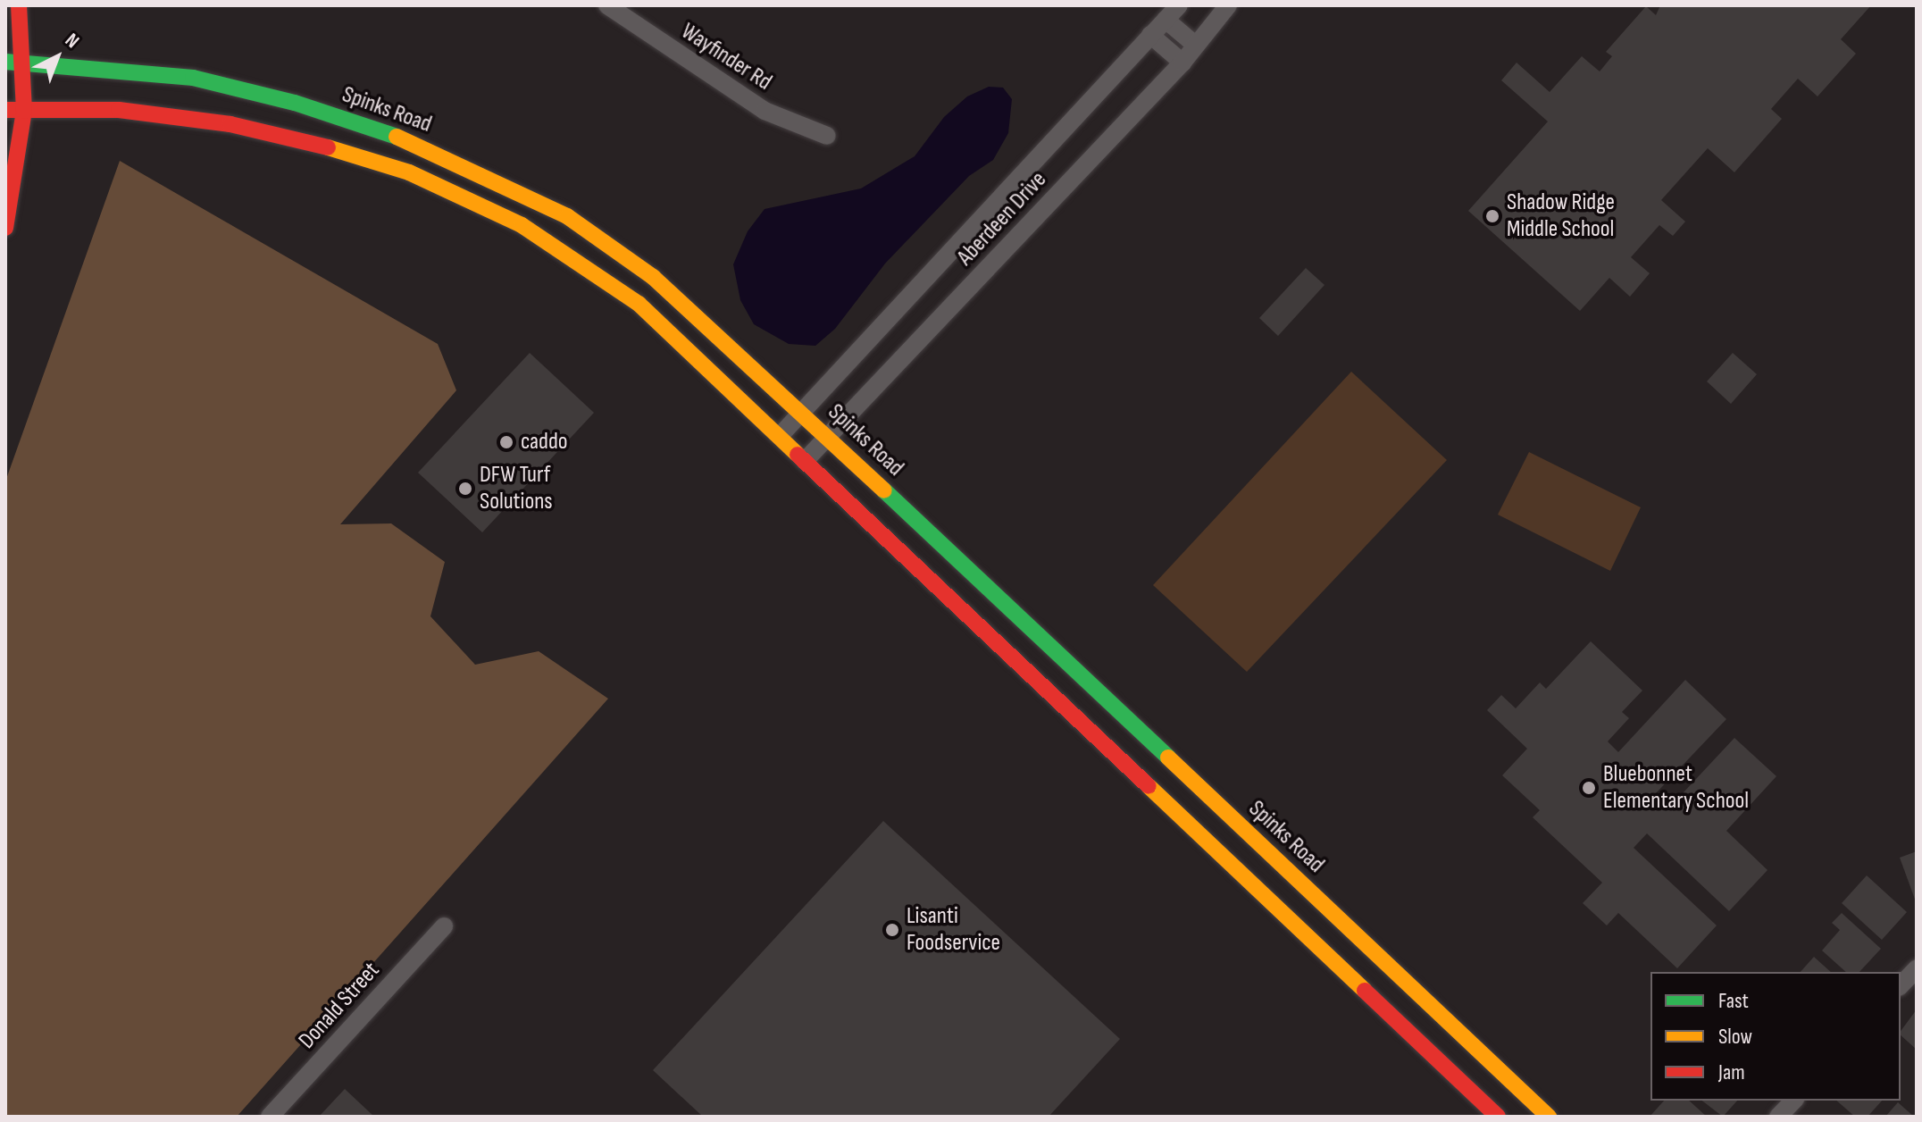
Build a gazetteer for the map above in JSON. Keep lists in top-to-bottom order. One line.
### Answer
{"streets":{"main road":["Spinks Road"],"street":["Wayfinder Rd","Aberdeen Drive","Donald Street"]},"crossings":[["Spinks Road","Aberdeen Drive"]],"places":["Shadow Ridge Middle School","caddo","DFW Turf Solutions","Bluebonnet Elementary School","Lisanti Foodservice"],"legend":["Fast","Slow","Jam"],"north":"top right"}
